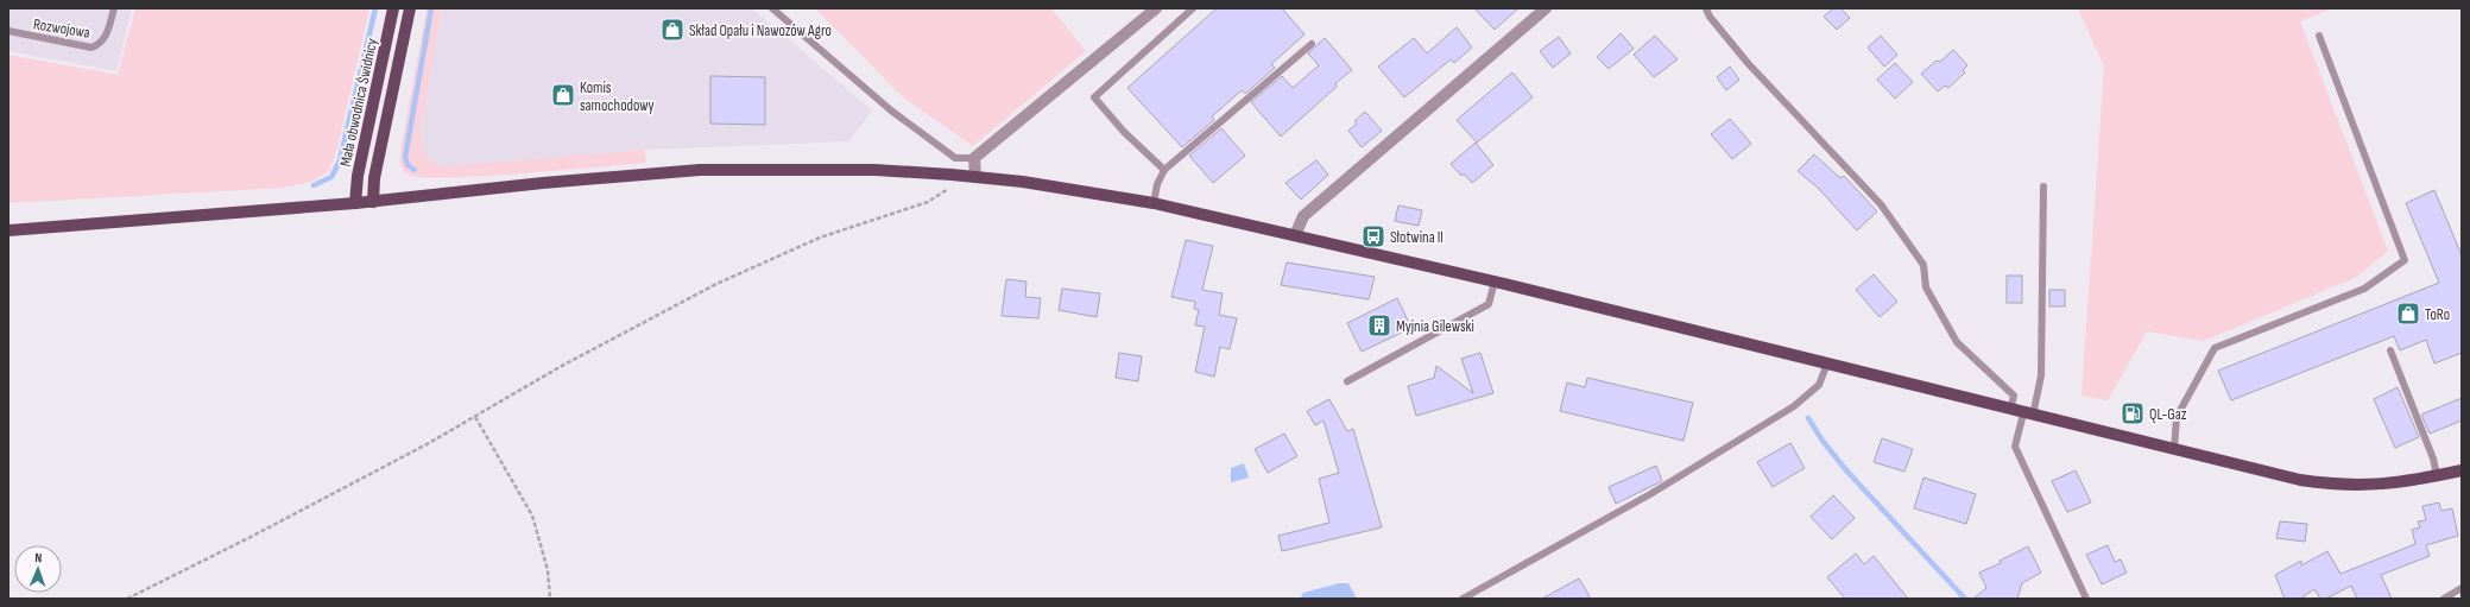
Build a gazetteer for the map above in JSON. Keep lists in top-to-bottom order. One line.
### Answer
{"streets":{"main road":["Mała obwodnica Świdnicy"],"lane":["Rozwojowa"]},"places":{"shop":["Skład Opału i Nawozów Agro","Komis samochodowy","ToRo"],"bus stop":["Słotwina II"],"building":["Myjnia Gilewski"],"fuel station":["QL-Gaz"]},"north":"top"}
